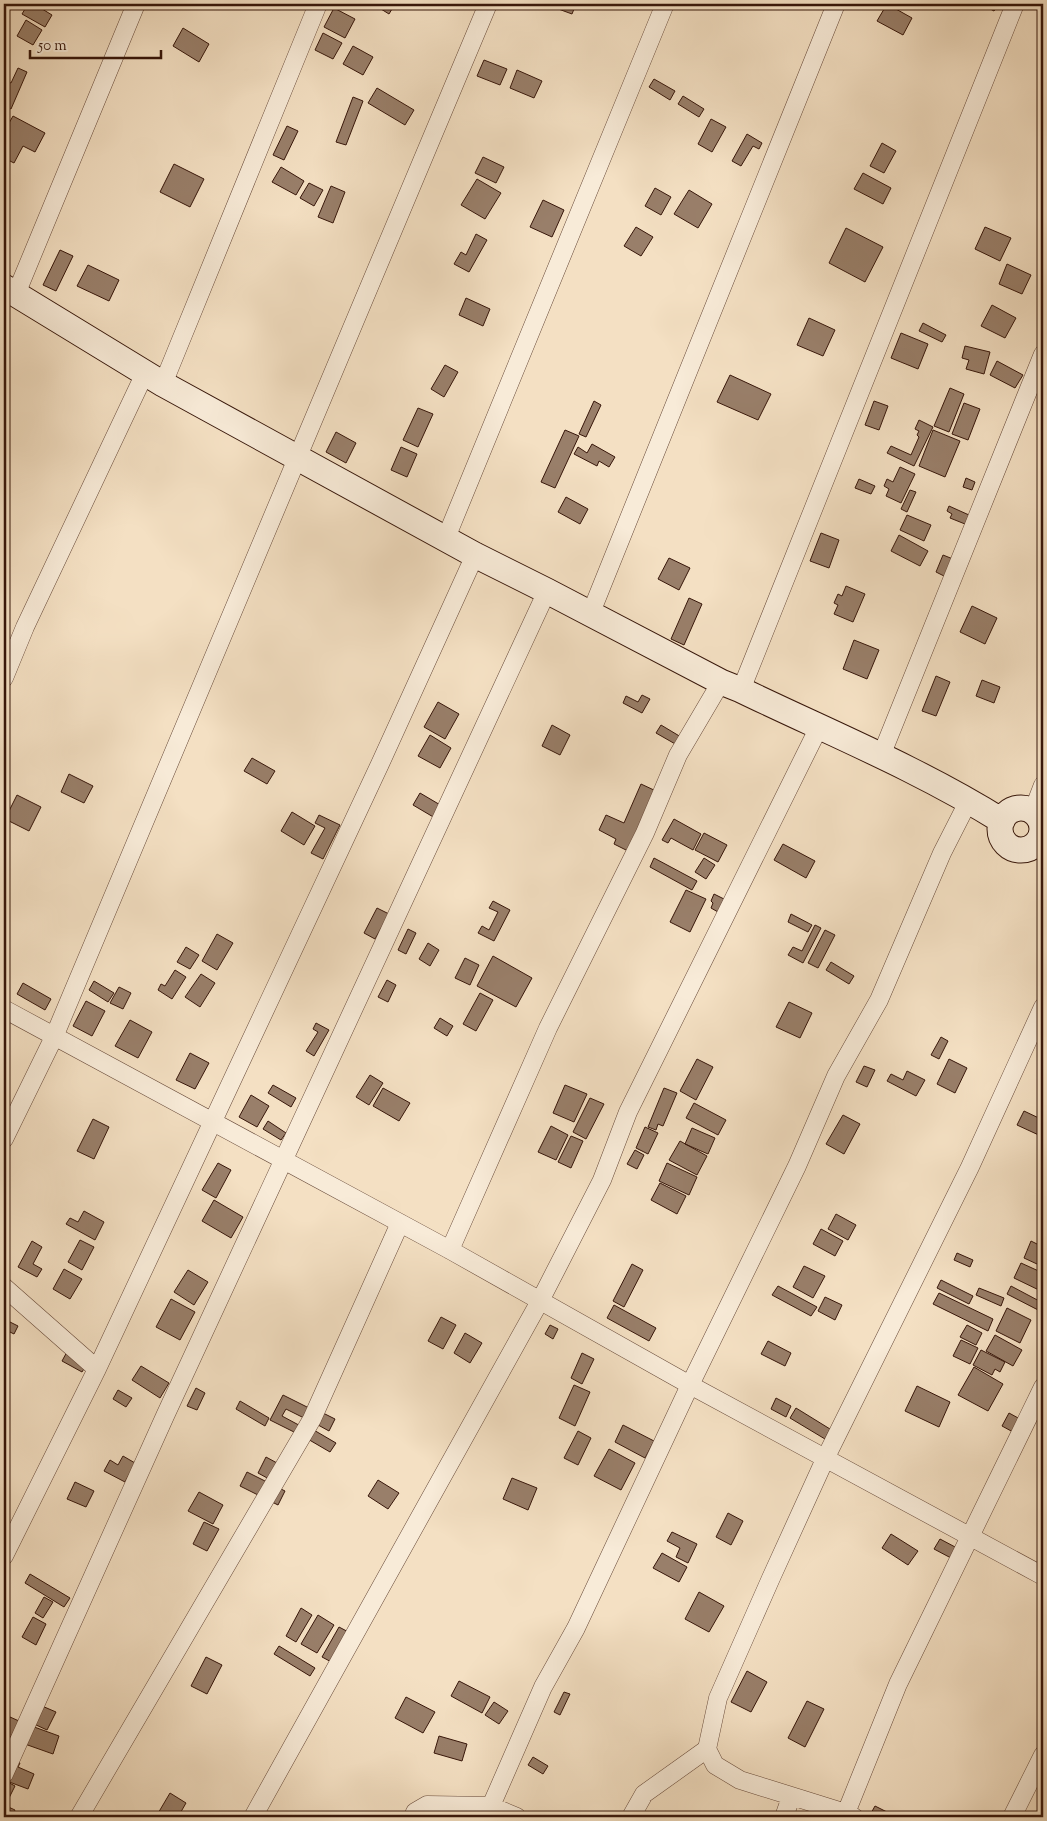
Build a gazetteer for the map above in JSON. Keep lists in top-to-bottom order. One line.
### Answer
{"scale_bar":"50 m"}
